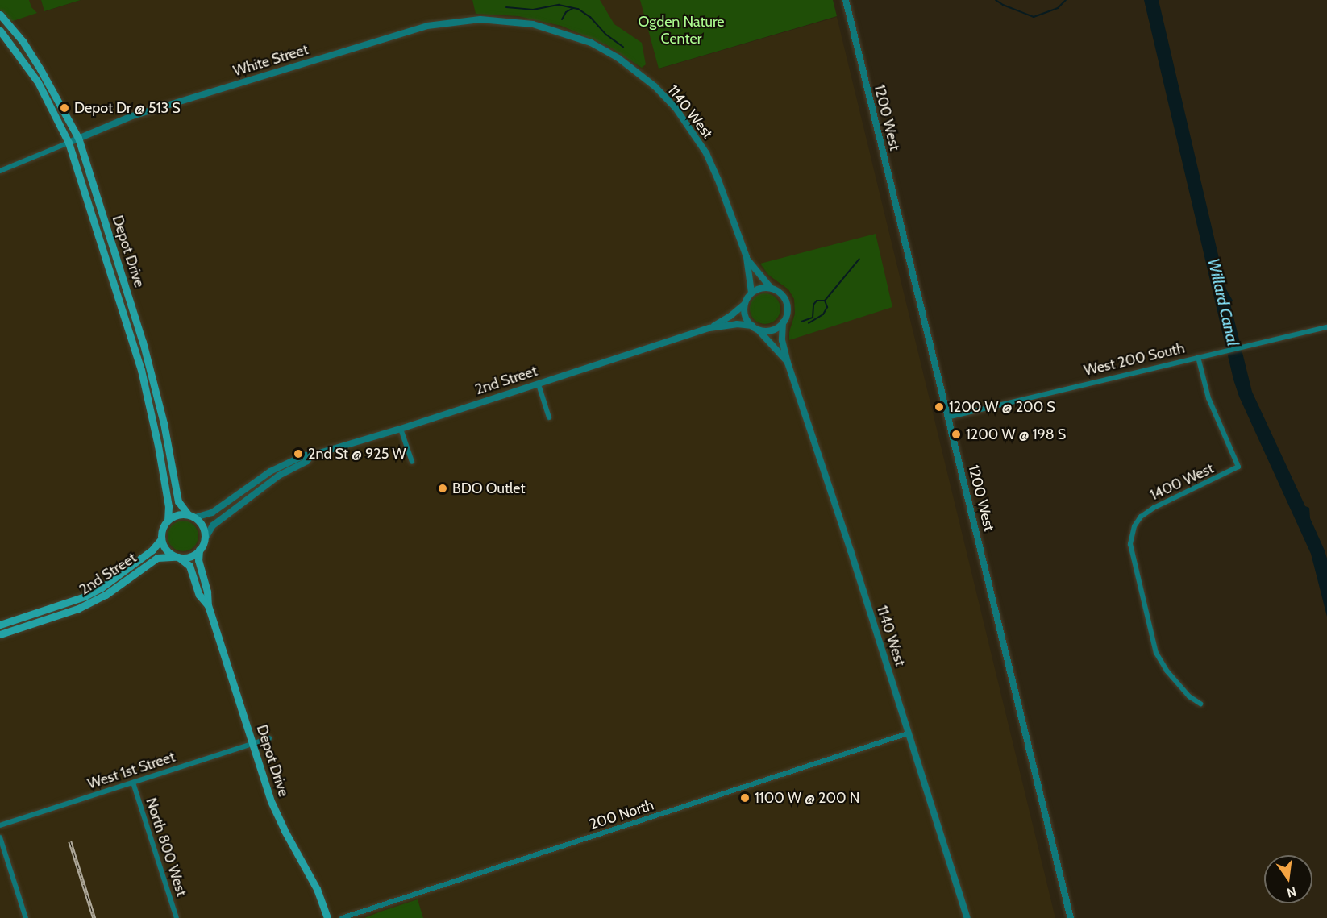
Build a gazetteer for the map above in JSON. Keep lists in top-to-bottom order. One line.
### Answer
{"streets":{"main road":["Depot Drive","2nd Street"],"street":["White Street","1140 West","1200 West","West 200 South","1400 West","West 1st Street","200 North","North 800 West"]},"crossings":[["White Street","1140 West"],["White Street","Depot Drive"],["1140 West","2nd Street"],["1140 West","200 North"],["1200 West","West 200 South"],["Depot Drive","2nd Street"],["Depot Drive","West 1st Street"],["West 200 South","1400 West"],["West 1st Street","North 800 West"]],"water":["Willard Canal"],"parks":["Ogden Nature Center"],"places":["Depot Dr @ 513 S","1200 W @ 200 S","1200 W @ 198 S","2nd St @ 925 W","BDO Outlet","1100 W @ 200 N"],"north":"bottom"}
